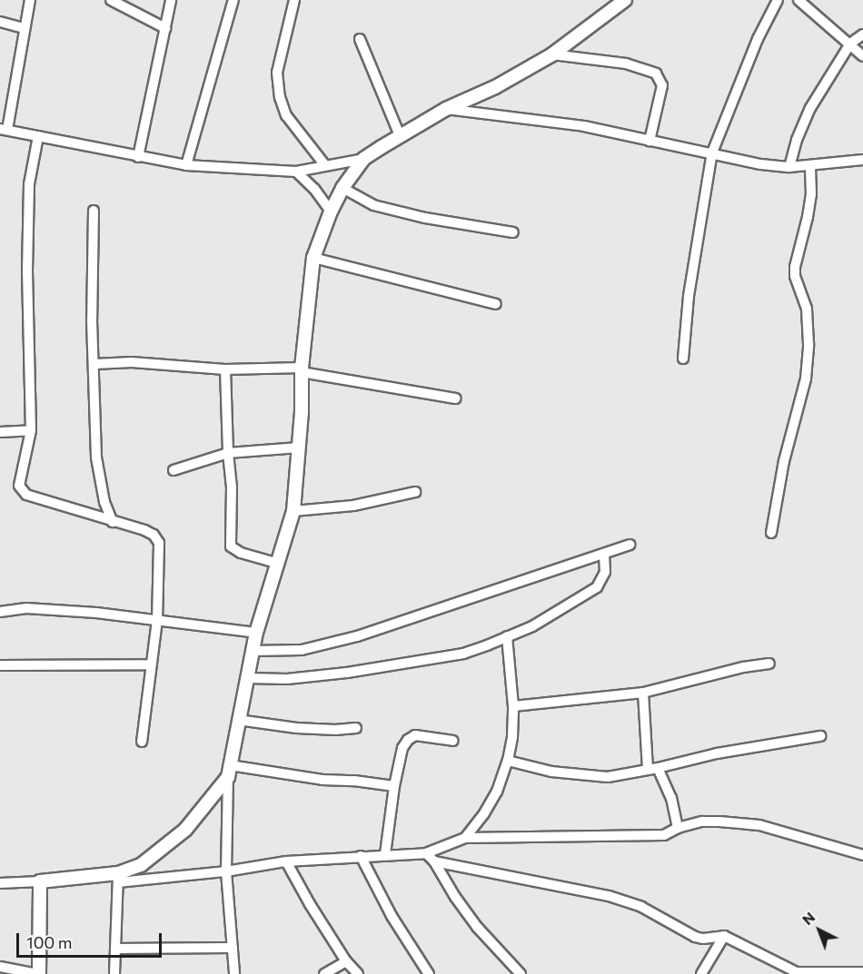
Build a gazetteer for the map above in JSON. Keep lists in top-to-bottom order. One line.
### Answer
{"scale_bar":"100 m","north":"top left"}
